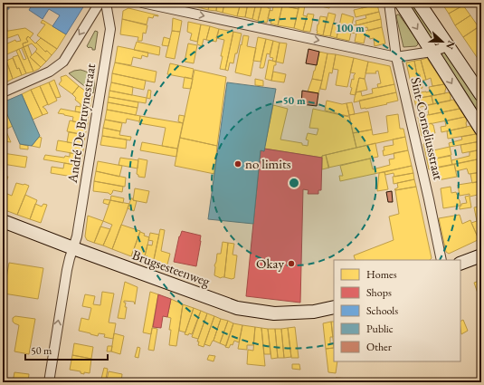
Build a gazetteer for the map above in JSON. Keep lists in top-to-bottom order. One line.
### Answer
{"streets":{"street":["André De Bruynestraat","Sint-Corneliusstraat","Brugsesteenweg"]},"crossings":[["André De Bruynestraat","Brugsesteenweg"]],"one_way":["André De Bruynestraat"],"places":["no limits","Okay"],"legend":["Homes","Shops","Schools","Public","Other"],"scale_bar":"50 m","north":"right","rings":["100 m","50 m"]}
